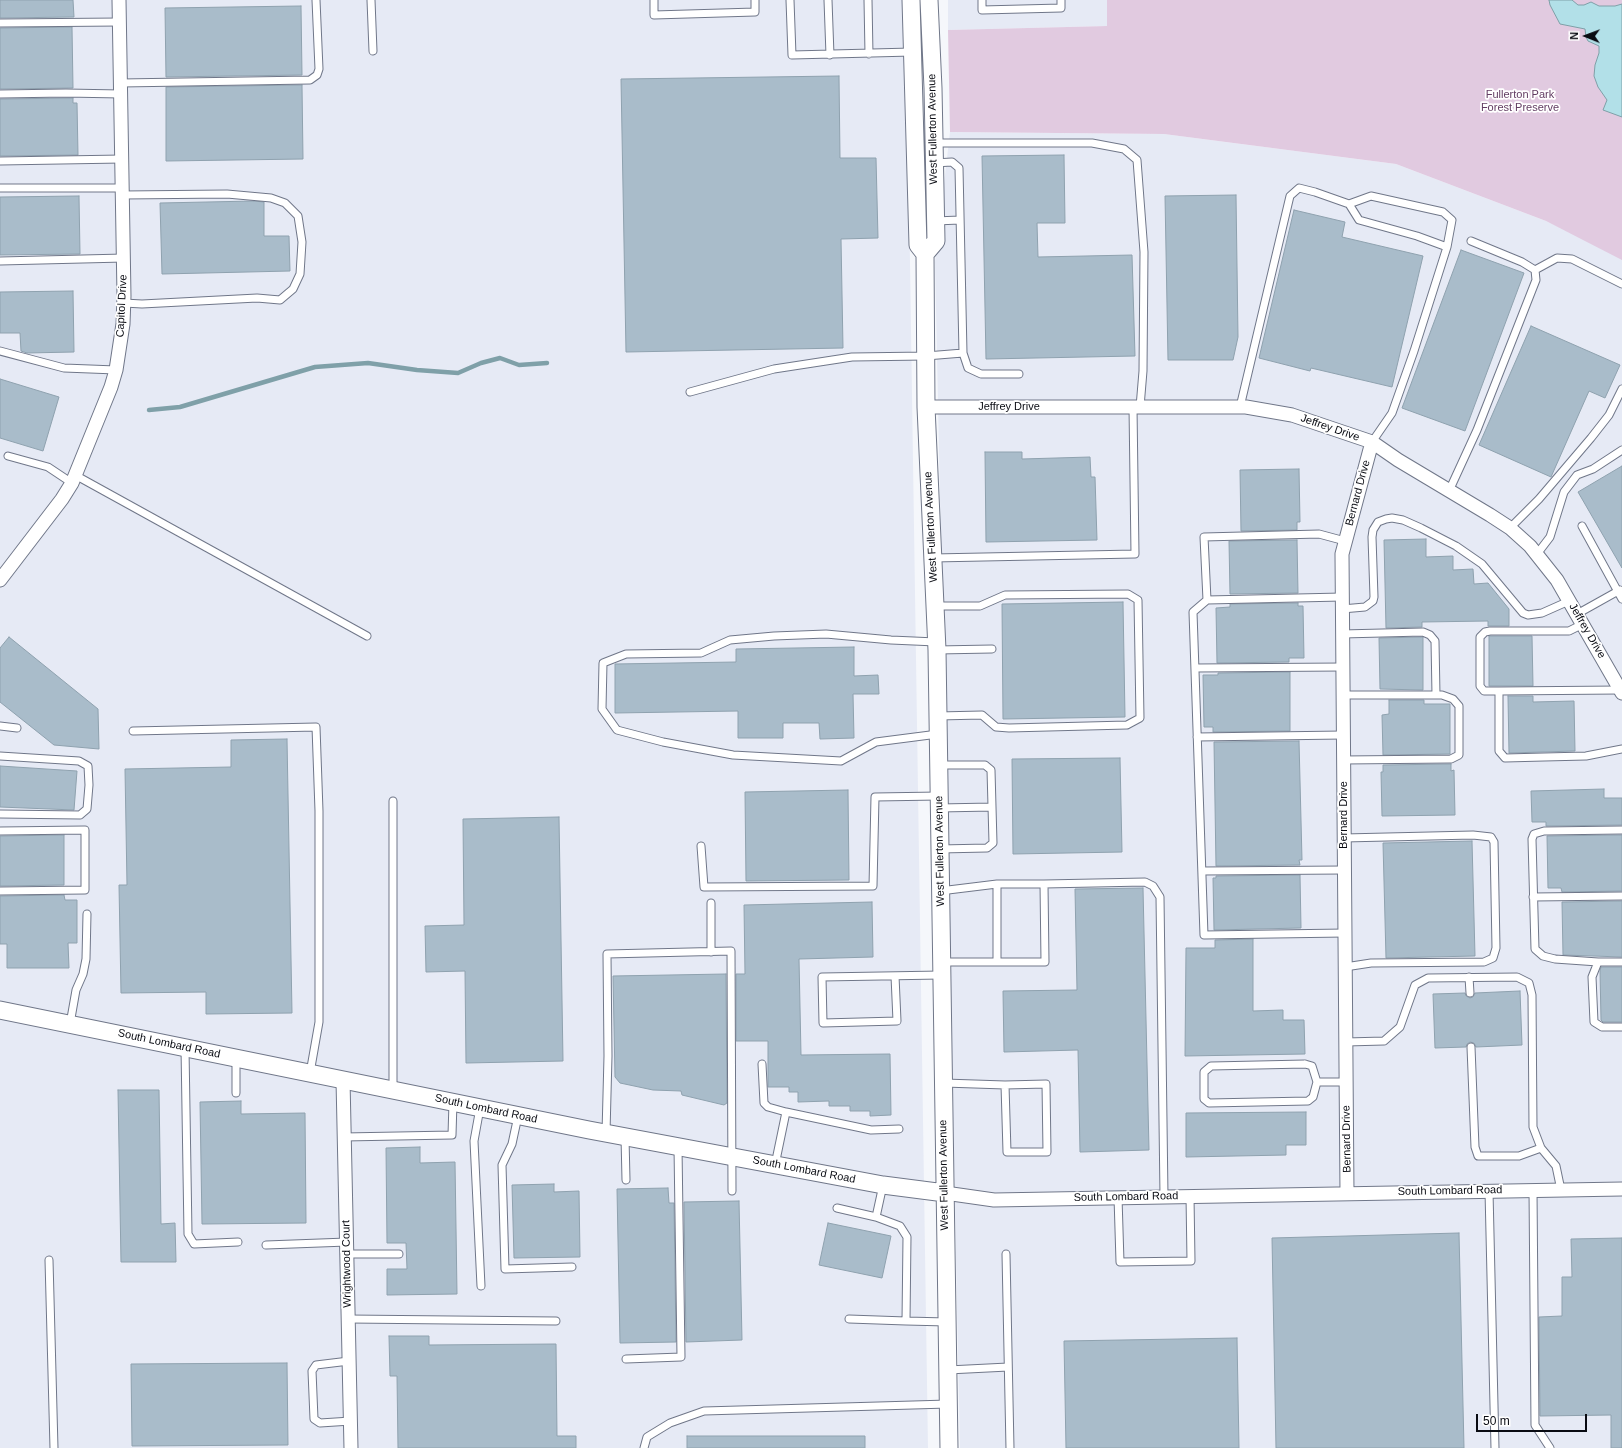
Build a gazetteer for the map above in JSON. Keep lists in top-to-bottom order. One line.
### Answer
{"streets":{"street":["West Fullerton Avenue","Capitol Drive","Jeffrey Drive","Bernard Drive","South Lombard Road","Wrightwood Court"]},"crossings":[["West Fullerton Avenue","Jeffrey Drive"],["West Fullerton Avenue","South Lombard Road"],["Jeffrey Drive","Bernard Drive"],["Bernard Drive","South Lombard Road"],["South Lombard Road","Wrightwood Court"]],"parks":["Fullerton Park Forest Preserve"],"scale_bar":"50 m","north":"left"}
